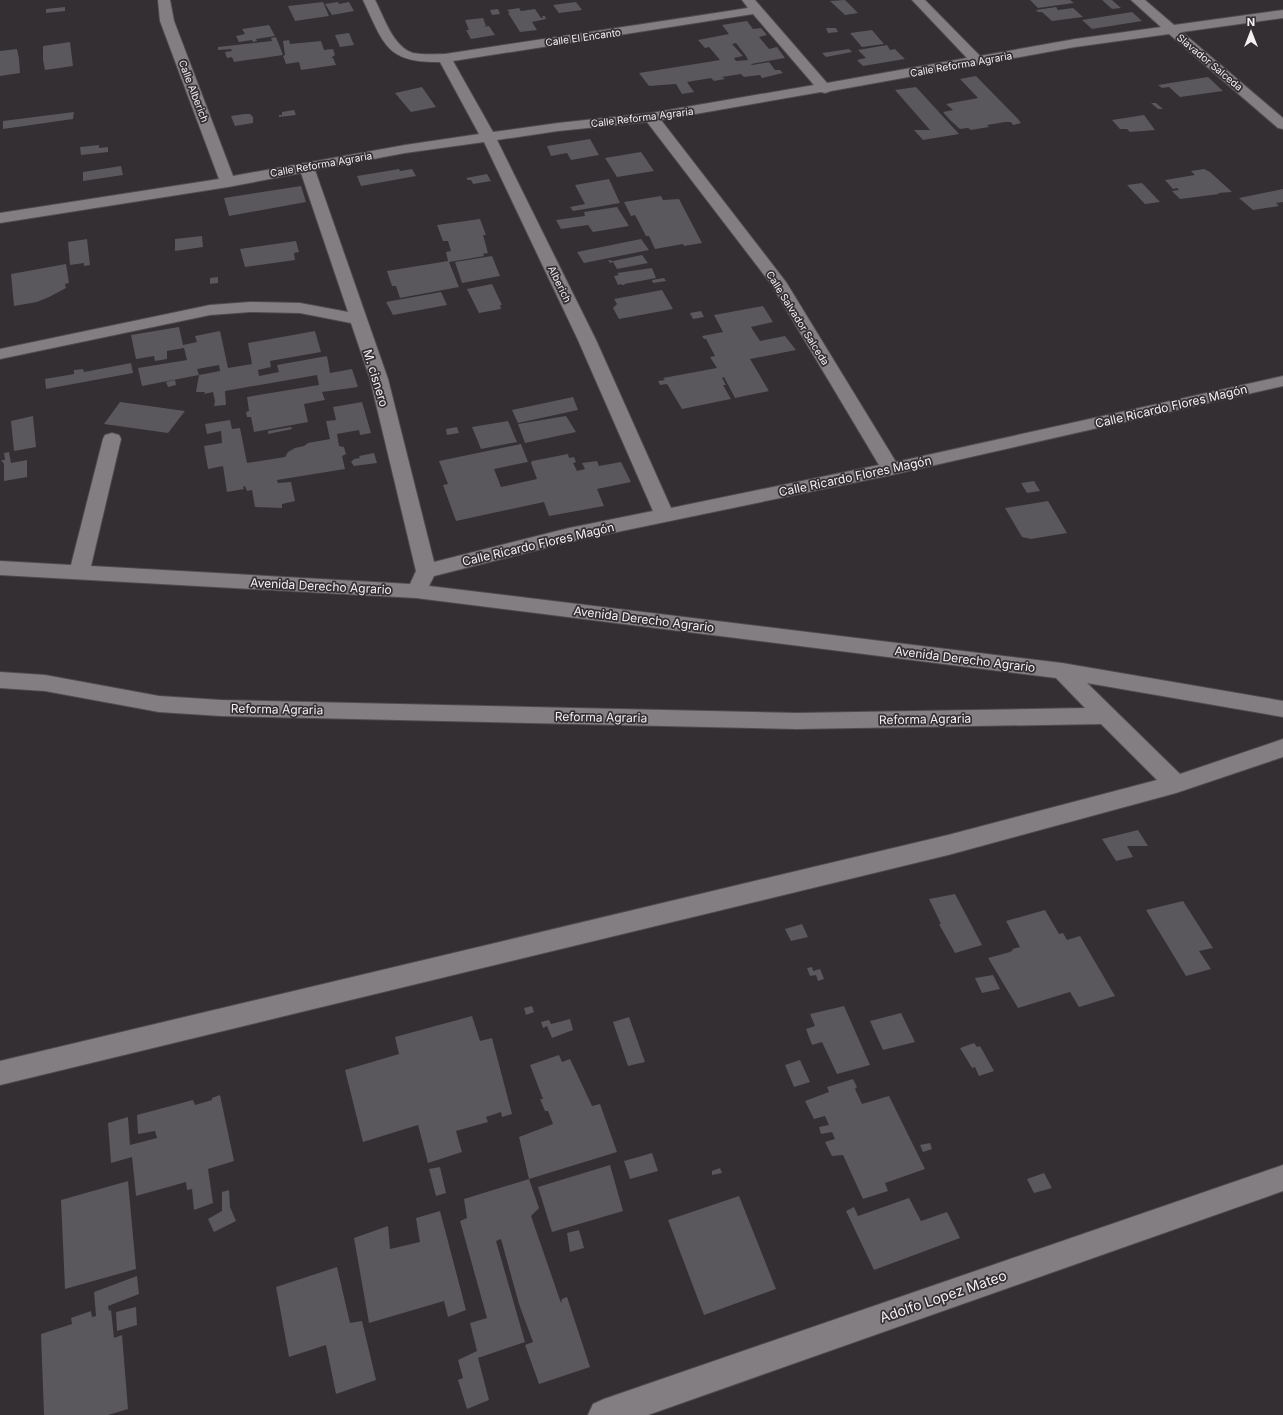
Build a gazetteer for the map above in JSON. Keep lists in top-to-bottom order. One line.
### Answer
{"streets":{"street":["Calle El Encanto","Slavador Salceda","Calle Reforma Agraria","Calle Alberich","Alberich","Calle Salvador Salceda","M. cisnero","Calle Ricardo Flores Magón","Avenida Derecho Agrario","Reforma Agraria","Adolfo Lopez Mateo"]},"crossings":[["Calle El Encanto","Alberich"],["Slavador Salceda","Calle Reforma Agraria"],["Calle Reforma Agraria","Calle Alberich"],["Calle Reforma Agraria","Alberich"],["Calle Reforma Agraria","Calle Salvador Salceda"],["Calle Reforma Agraria","M. cisnero"],["Alberich","Calle Ricardo Flores Magón"],["Calle Salvador Salceda","Calle Ricardo Flores Magón"],["M. cisnero","Calle Ricardo Flores Magón"]],"north":"top"}
